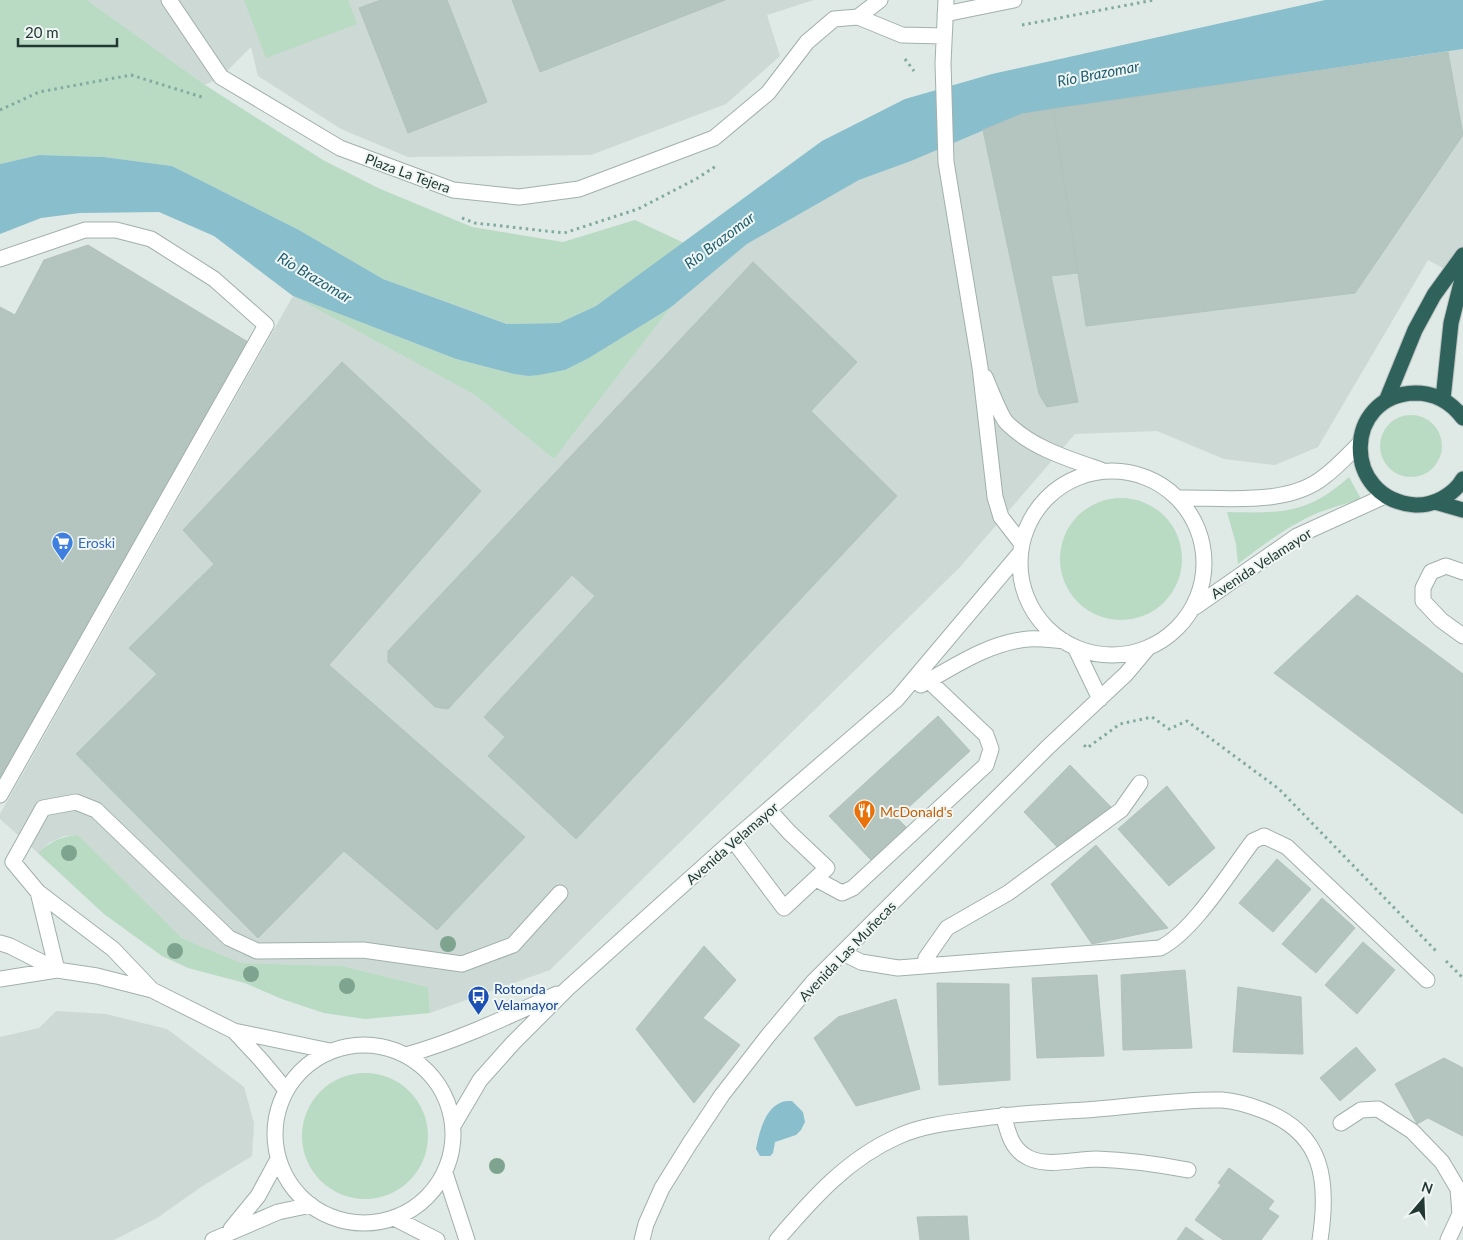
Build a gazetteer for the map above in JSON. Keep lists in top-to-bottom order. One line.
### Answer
{"streets":{"street":["Plaza La Tejera","Avenida Velamayor","Avenida Las Muñecas"]},"water":["Río Brazomar"],"places":{"supermarket":["Eroski"],"restaurant":["McDonald's"],"bus stop":["Rotonda Velamayor"]},"scale_bar":"20 m","north":"top"}
